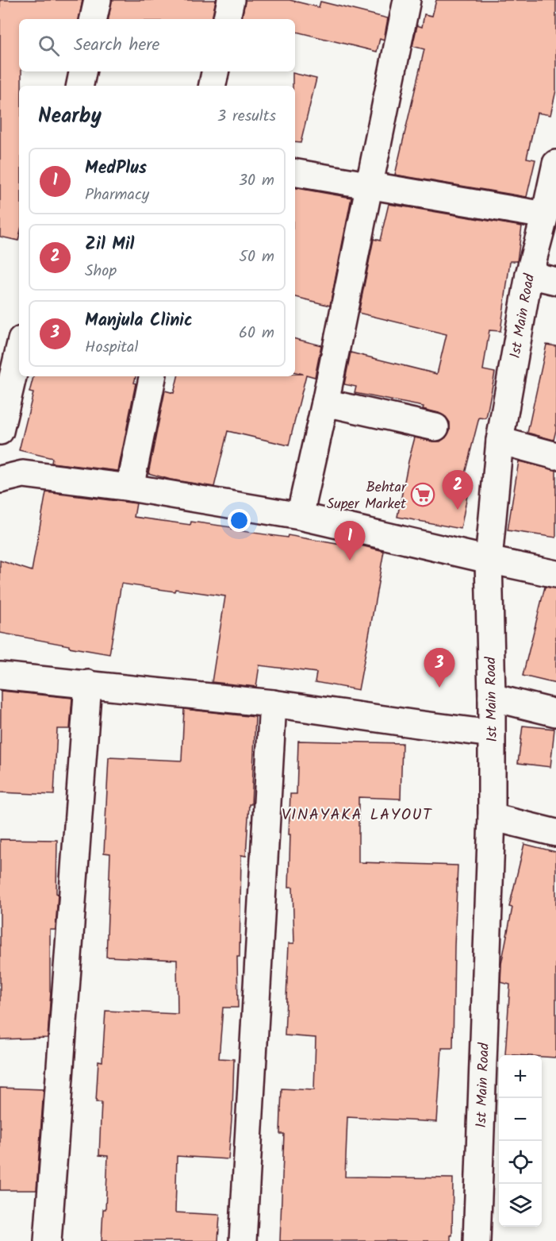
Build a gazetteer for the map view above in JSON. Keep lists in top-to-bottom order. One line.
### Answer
{"streets":{"street":["1st Main Road"]},"districts":["VINAYAKA LAYOUT"],"places":{"supermarket":["Behtar Super Market"]},"page":{"search":"Search here","heading":["Nearby","3 results"],"list":[{"mark":"1","name":"MedPlus","note":"Pharmacy","value":"30 m"},{"mark":"2","name":"Zil Mil","note":"Shop","value":"50 m"},{"mark":"3","name":"Manjula Clinic","note":"Hospital","value":"60 m"}],"pins":["2","1","3"],"map_buttons":["+","−"]}}
